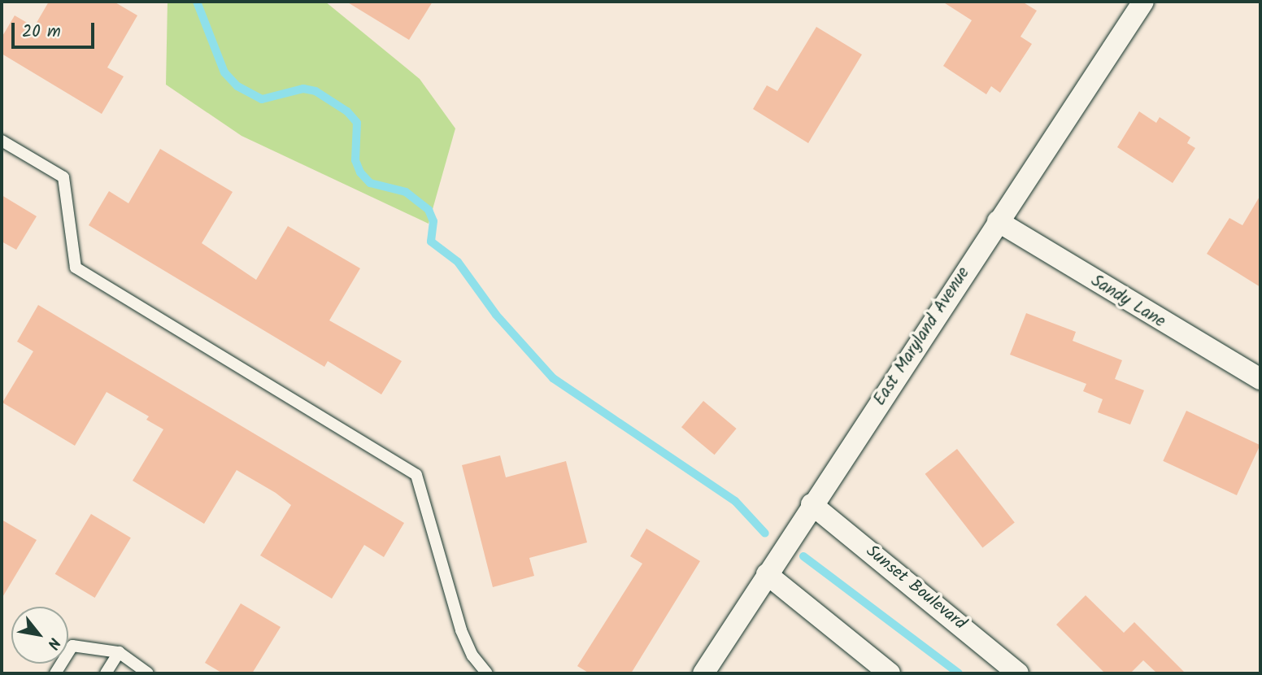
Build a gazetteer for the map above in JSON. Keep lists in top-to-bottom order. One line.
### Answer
{"streets":{"street":["Sandy Lane","East Maryland Avenue","Sunset Boulevard"]},"crossings":[["Sandy Lane","East Maryland Avenue"],["East Maryland Avenue","Sunset Boulevard"]],"scale_bar":"20 m","north":"bottom right"}
